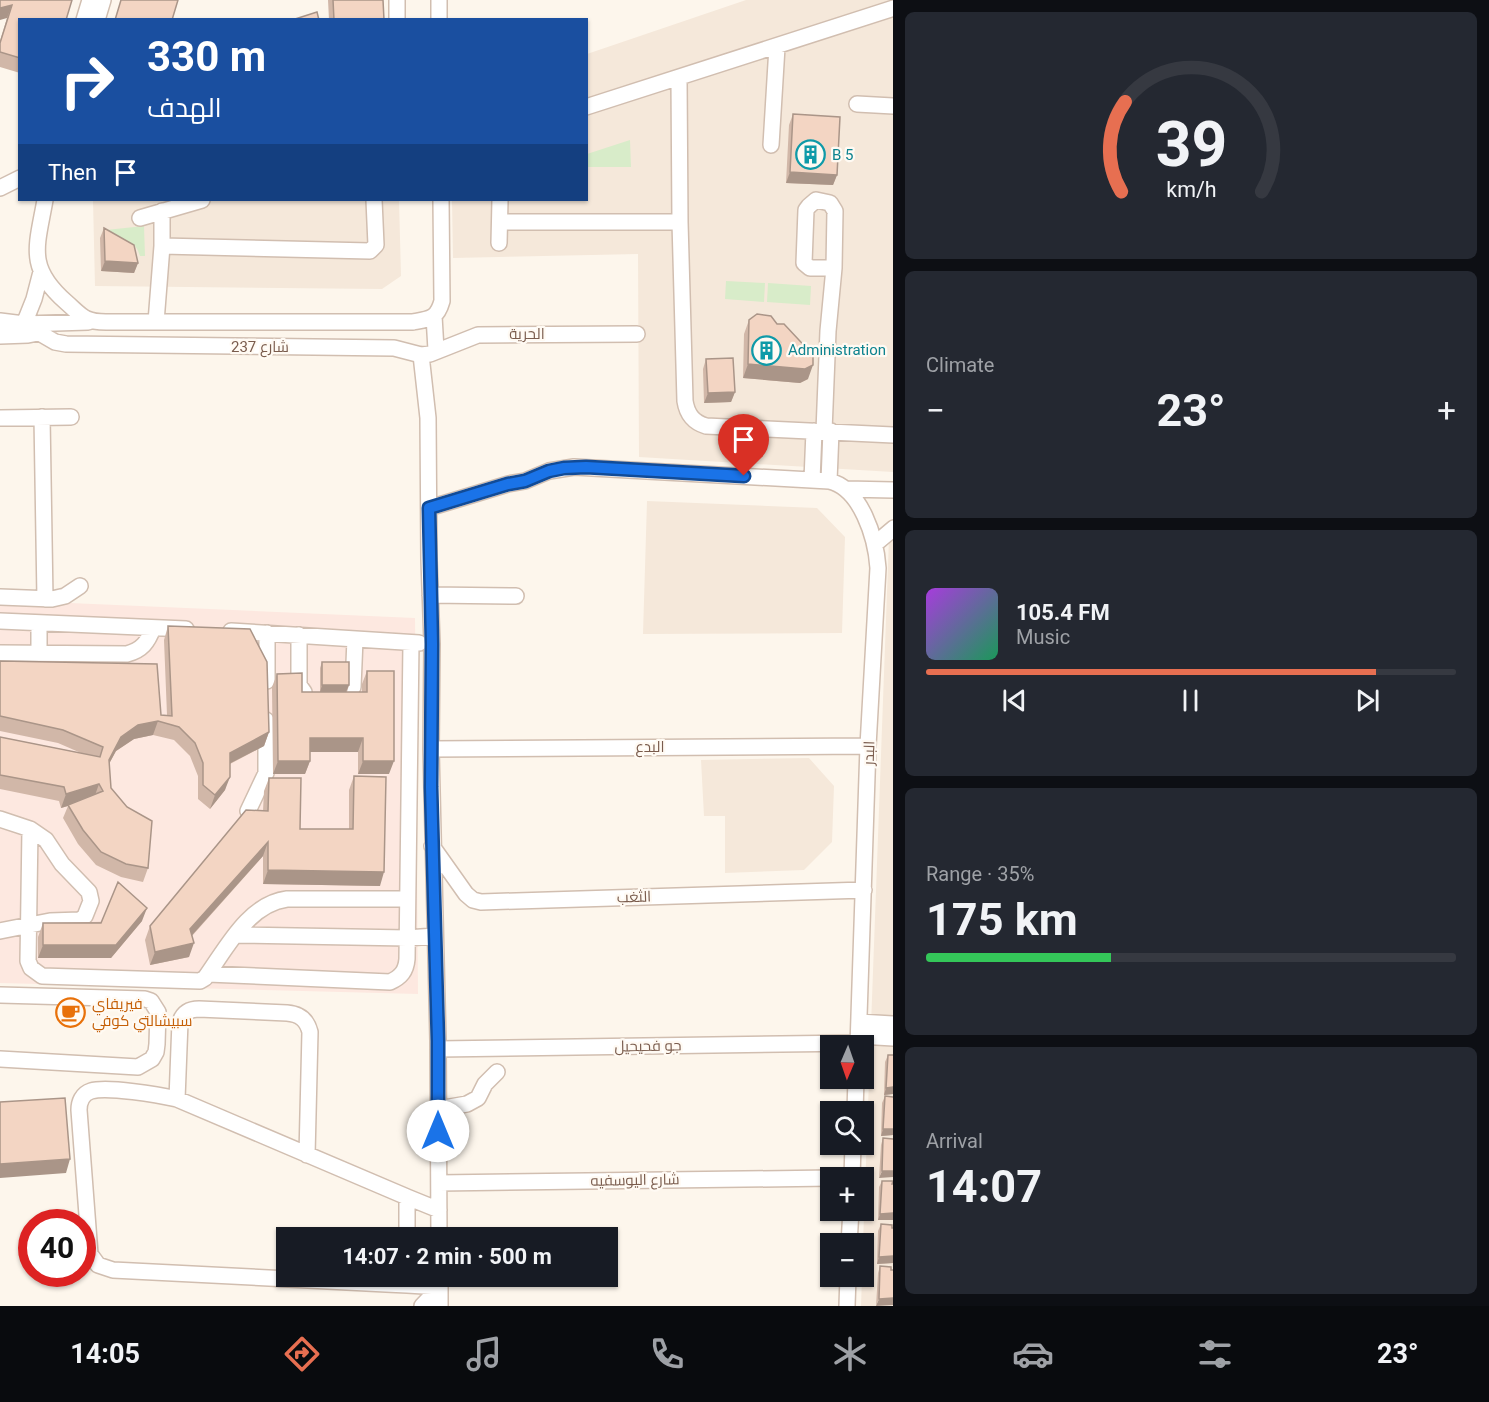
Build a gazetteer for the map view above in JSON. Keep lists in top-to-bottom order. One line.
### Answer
{"streets":{"street":["الحرية","شارع 237","البدع","البدر","الثغب","جو فحيحيل","شارع اليوسفيه"]},"crossings":[["الحرية","شارع 237"],["البدع","البدر"],["البدر","الثغب"]],"places":{"building":["B 5","Administration"],"cafe":["فيريفاي سبيشالتي كوفي"]},"north":"bottom","page":{"turn":["330 m","الهدف"],"then":"Then","tile":["Climate",["Range · 35%","175 km"],["Arrival","14:07"]],"heat":["−","23°","+"],"song":["105.4 FM","Music"],"map_buttons":["+","−"],"limit":"40","trip":"14:07 · 2 min · 500 m","tabs":["14:05","23°"],"gauge":["39","km/h"]}}
